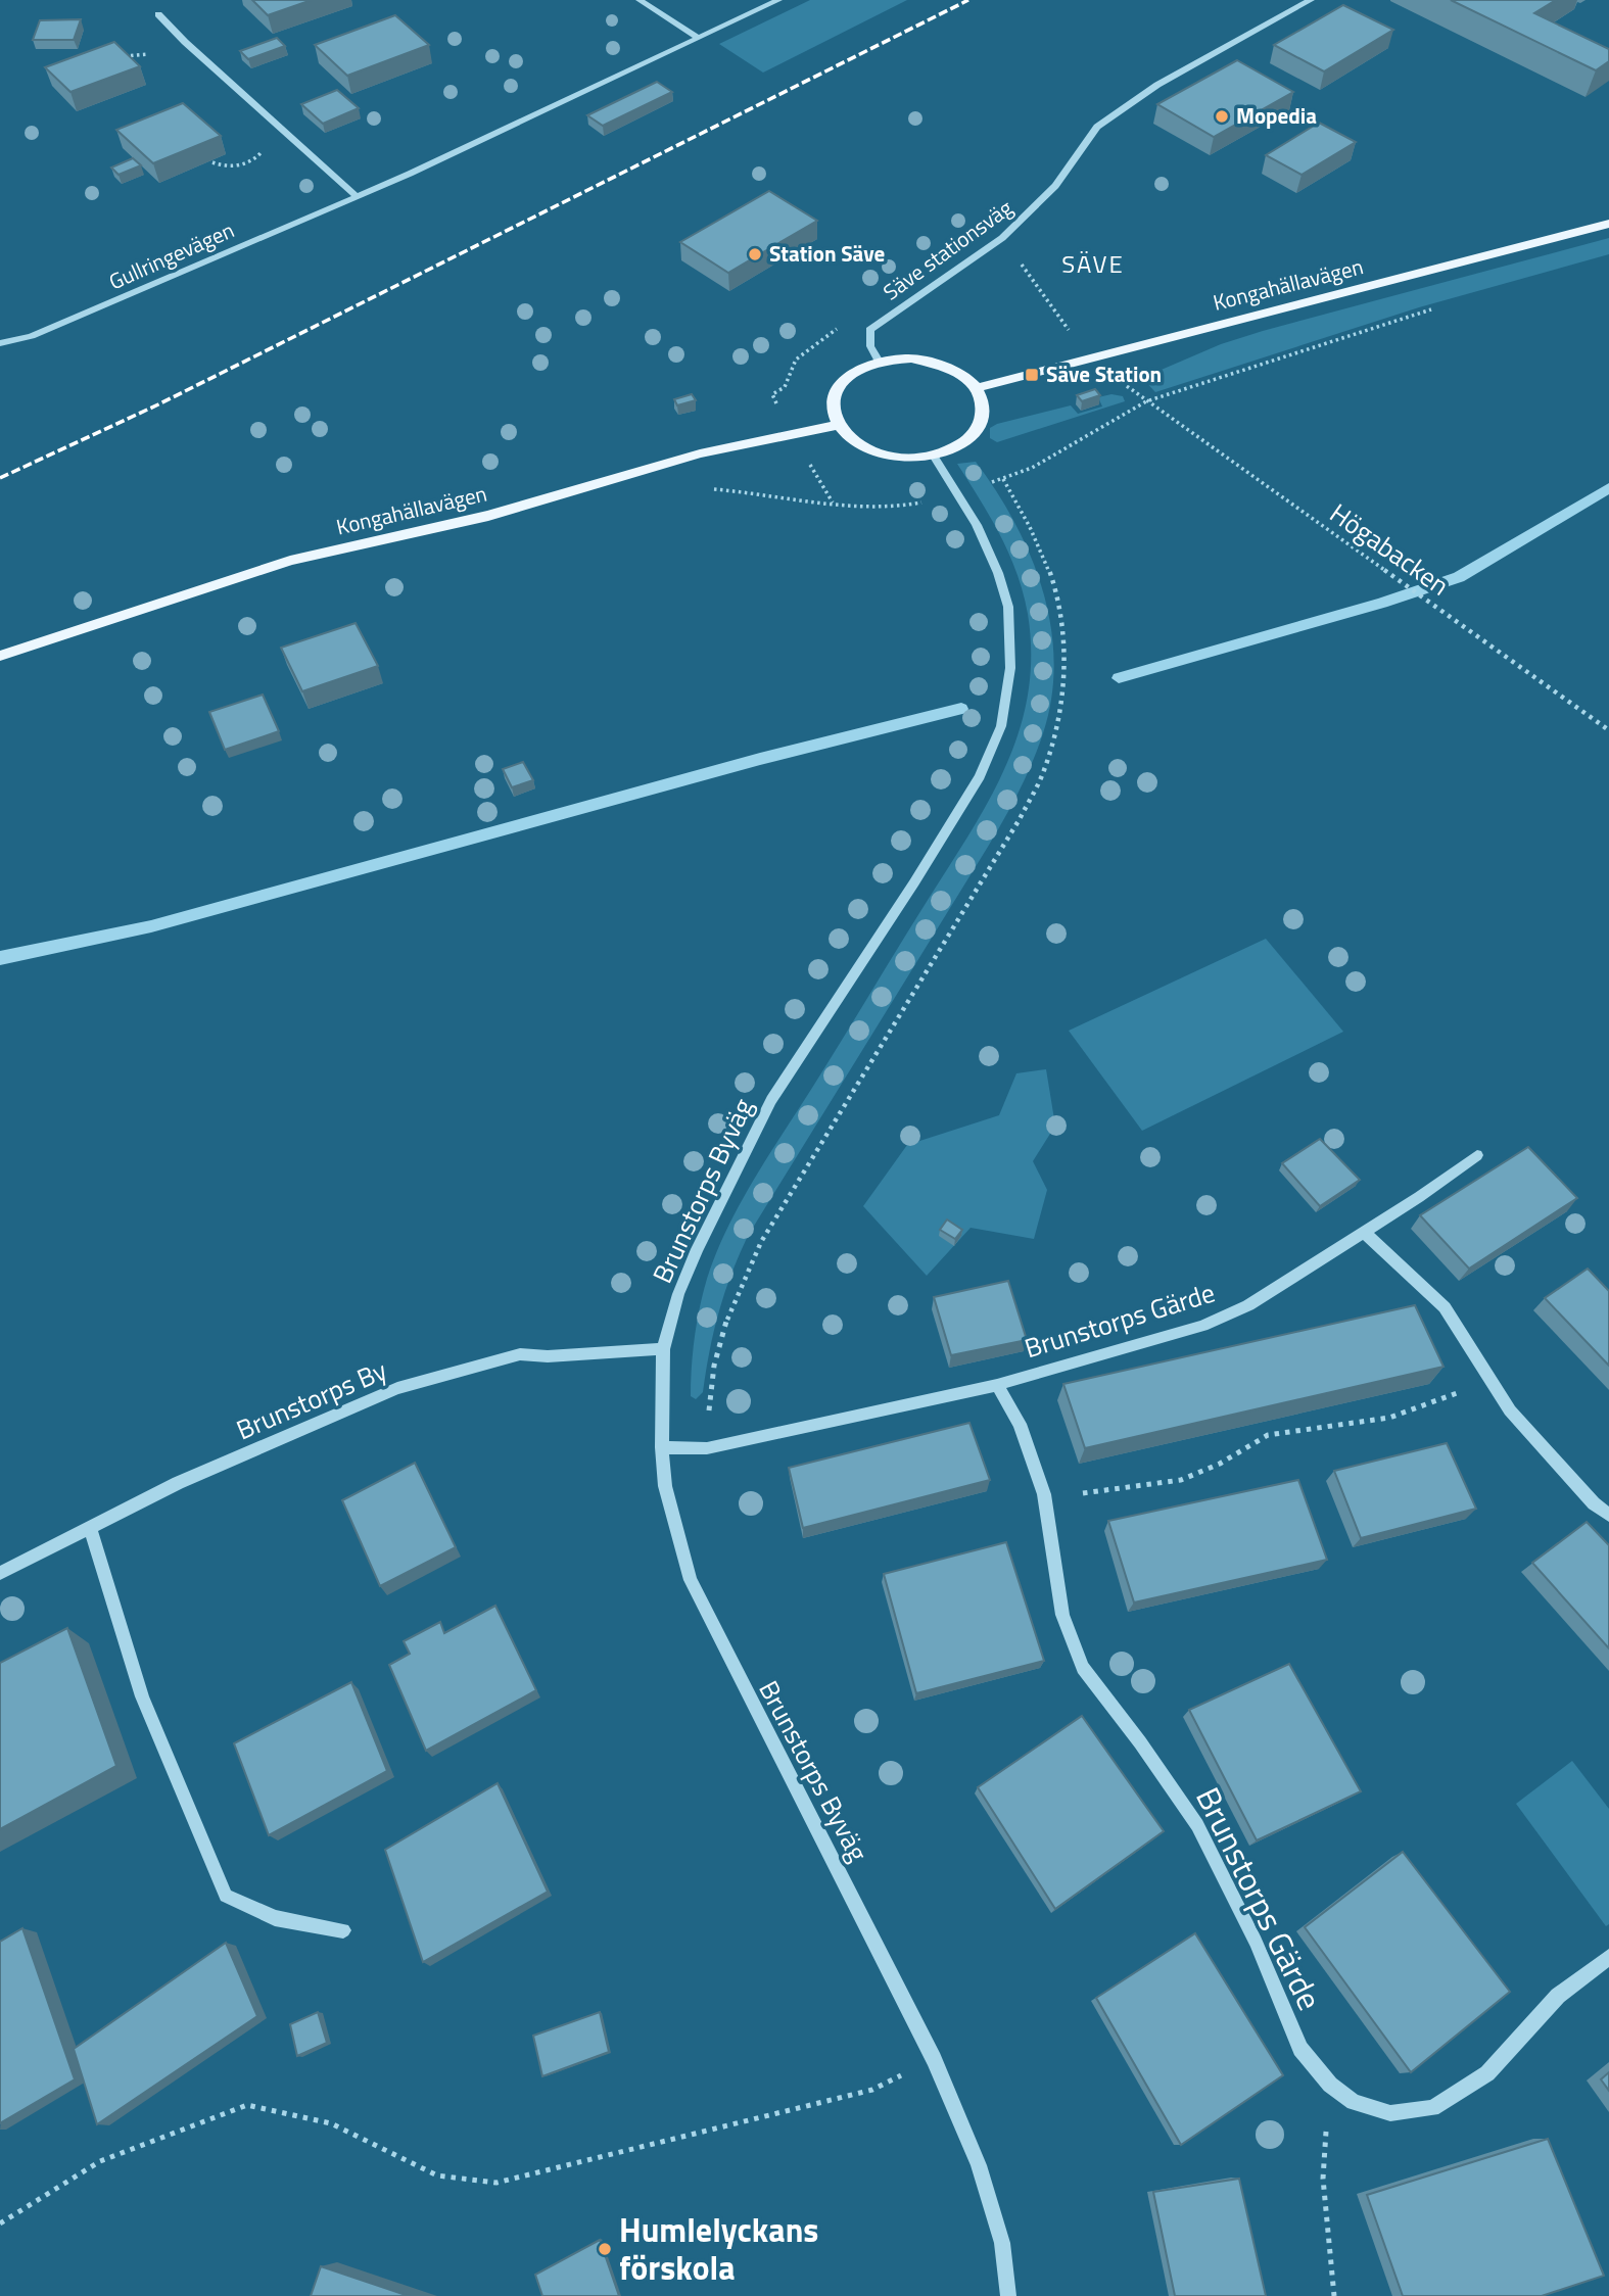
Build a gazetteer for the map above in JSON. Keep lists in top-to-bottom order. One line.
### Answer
{"streets":{"main road":["Kongahällavägen"],"street":["Säve stationsväg","Gullringevägen","Brunstorps Byväg","Brunstorps Gärde","Brunstorps By"],"path":["Högabacken"]},"crossings":[["Säve stationsväg","Kongahällavägen"],["Säve stationsväg","Högabacken"],["Säve stationsväg","Brunstorps Byväg"],["Kongahällavägen","Högabacken"],["Kongahällavägen","Brunstorps Byväg"],["Brunstorps Byväg","Brunstorps Gärde"],["Brunstorps Byväg","Brunstorps By"]],"districts":["SÄVE"],"places":{"other":["Mopedia","Station Säve","Humlelyckans förskola"],"transit":["Säve Station"]}}
